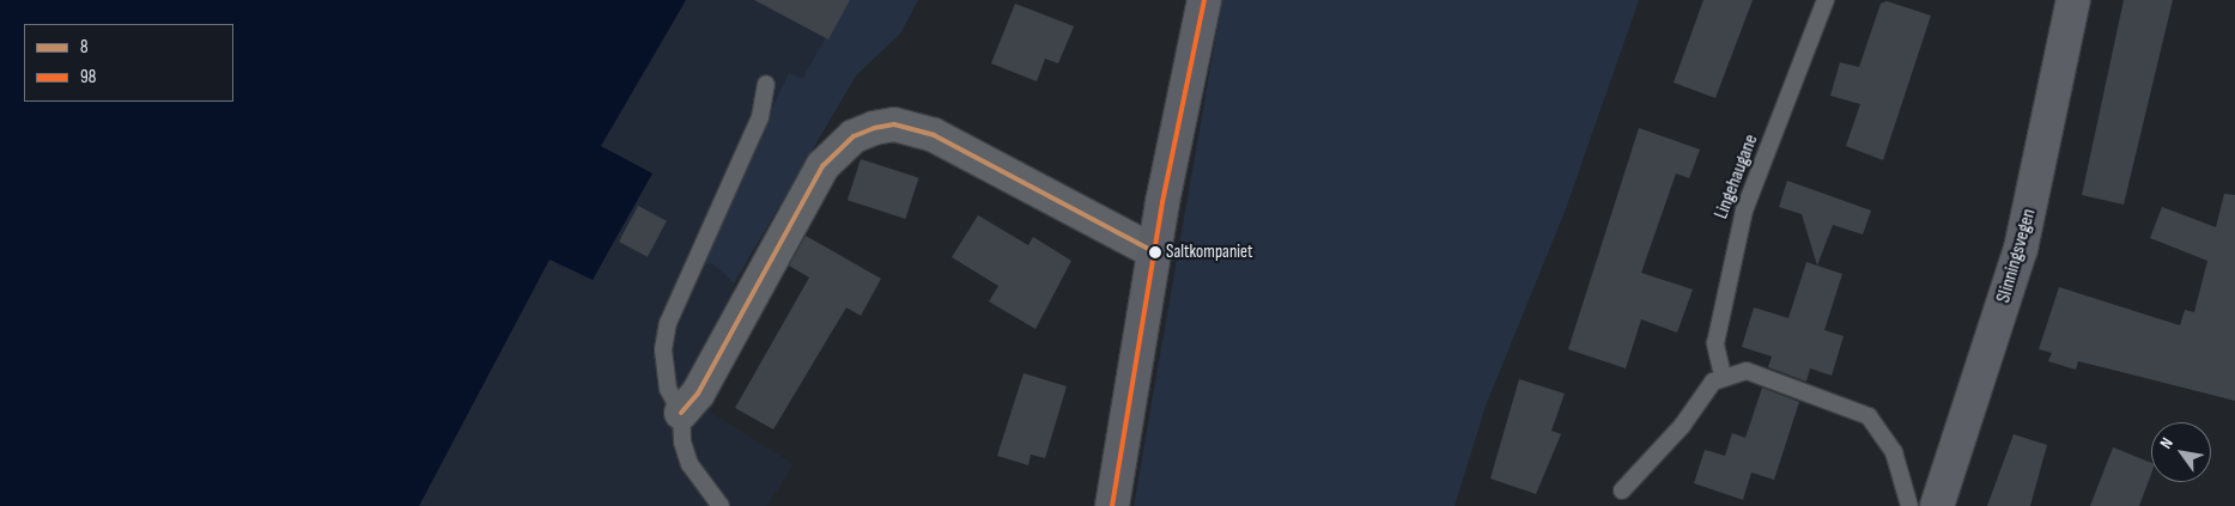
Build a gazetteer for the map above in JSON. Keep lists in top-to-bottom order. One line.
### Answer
{"streets":{"street":["Slinningsvegen"],"lane":["Lingehaugane"]},"places":["Saltkompaniet"],"lines":["transit line 98","transit line 8"],"legend":["8","98"],"north":"top left"}
